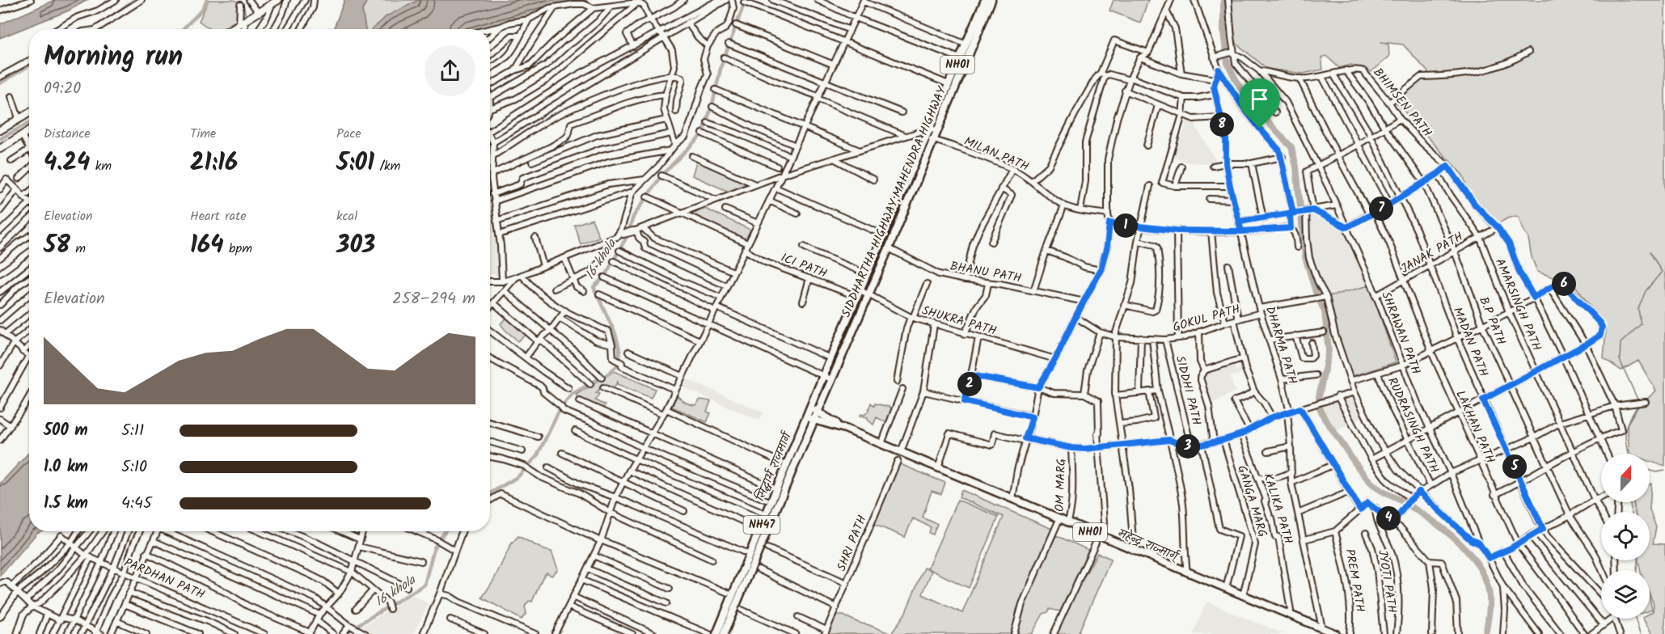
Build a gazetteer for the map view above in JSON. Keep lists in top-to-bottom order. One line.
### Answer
{"streets":{"highway":["NH01","SIDDHARTHA HIGHWAY;MAHENDRA HIGHWAY","सिद्धार्थ राजमार्ग","NH47","महेन्द्र राज्मार्ग्"],"street":["BHIMSEN PATH","MILAN PATH","JANAK PATH","ICI PATH","BHANU PATH","AMARSINGH PATH","GOKUL PATH","SHUKRA PATH","B.P PATH","SHRAWAN PATH","MADAN PATH","DHARMA PATH","SIDDHI PATH","RUDRASINGH PATH","LAKHAN PATH","OM MARG","GANGA MARG","KALIKA PATH","SHRI PATH","PARDHAN PATH","PREM PATH","JYOTI PATH"]},"crossings":[["NH01","SIDDHARTHA HIGHWAY;MAHENDRA HIGHWAY"],["BHIMSEN PATH","JANAK PATH"],["BHIMSEN PATH","B.P PATH"],["MILAN PATH","SIDDHARTHA HIGHWAY;MAHENDRA HIGHWAY"],["SIDDHARTHA HIGHWAY;MAHENDRA HIGHWAY","ICI PATH"],["SIDDHARTHA HIGHWAY;MAHENDRA HIGHWAY","BHANU PATH"],["SIDDHARTHA HIGHWAY;MAHENDRA HIGHWAY","SHUKRA PATH"],["SIDDHARTHA HIGHWAY;MAHENDRA HIGHWAY","सिद्धार्थ राजमार्ग"],["SIDDHARTHA HIGHWAY;MAHENDRA HIGHWAY","NH47"],["SIDDHARTHA HIGHWAY;MAHENDRA HIGHWAY","महेन्द्र राज्मार्ग्"],["JANAK PATH","AMARSINGH PATH"],["JANAK PATH","B.P PATH"],["JANAK PATH","SHRAWAN PATH"],["JANAK PATH","MADAN PATH"],["JANAK PATH","LAKHAN PATH"],["ICI PATH","SHUKRA PATH"],["GOKUL PATH","DHARMA PATH"],["GOKUL PATH","SIDDHI PATH"],["DHARMA PATH","महेन्द्र राज्मार्ग्"],["सिद्धार्थ राजमार्ग","NH47"],["सिद्धार्थ राजमार्ग","महेन्द्र राज्मार्ग्"],["OM MARG","महेन्द्र राज्मार्ग्"],["GANGA MARG","महेन्द्र राज्मार्ग्"],["KALIKA PATH","महेन्द्र राज्मार्ग्"],["NH47","महेन्द्र राज्मार्ग्"]],"water":["16 khola"],"north":"top","page":{"heading":["Morning run","09:20"],"stats":[["Distance","4.24 km"],["Time","21:16"],["Pace","5:01 /km"],["Elevation","58 m"],["Heart rate","164 bpm"],["kcal","303"]],"pins":["8","7","1","6","2","3","5","4"],"chart":["Elevation","258–294 m"],"list":[{"name":"500 m","note":"5:11"},{"name":"1.0 km","note":"5:10"},{"name":"1.5 km","note":"4:45"}]}}
